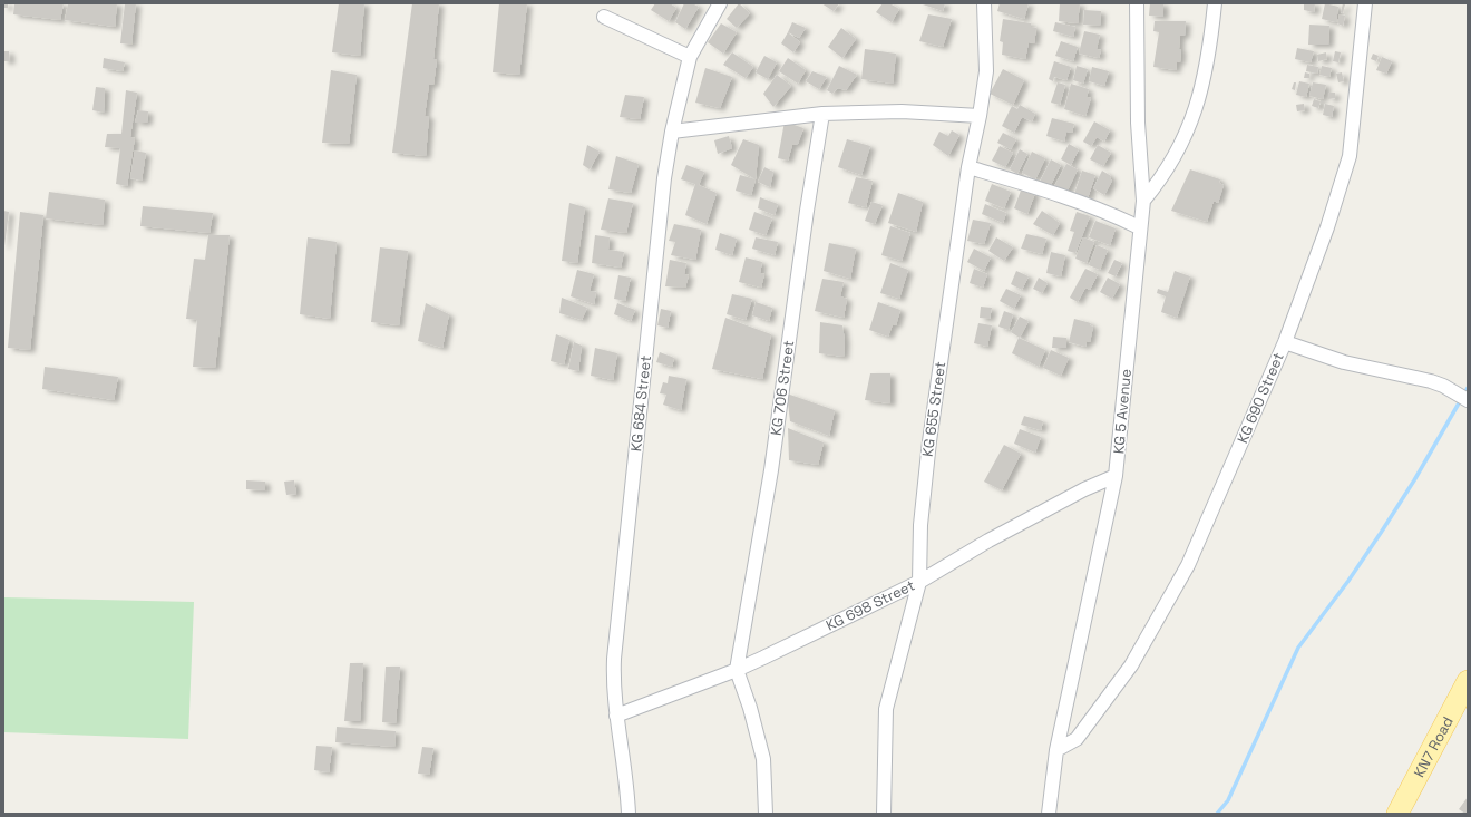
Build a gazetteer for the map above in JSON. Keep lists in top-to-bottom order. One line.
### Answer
{"streets":{"main road":["KN7 Road"],"street":["KG 706 Street","KG 690 Street","KG 684 Street","KG 655 Street","KG 5 Avenue","KG 698 Street"]},"crossings":[["KG 706 Street","KG 698 Street"],["KG 690 Street","KG 5 Avenue"],["KG 684 Street","KG 698 Street"],["KG 655 Street","KG 698 Street"],["KG 5 Avenue","KG 698 Street"]]}
